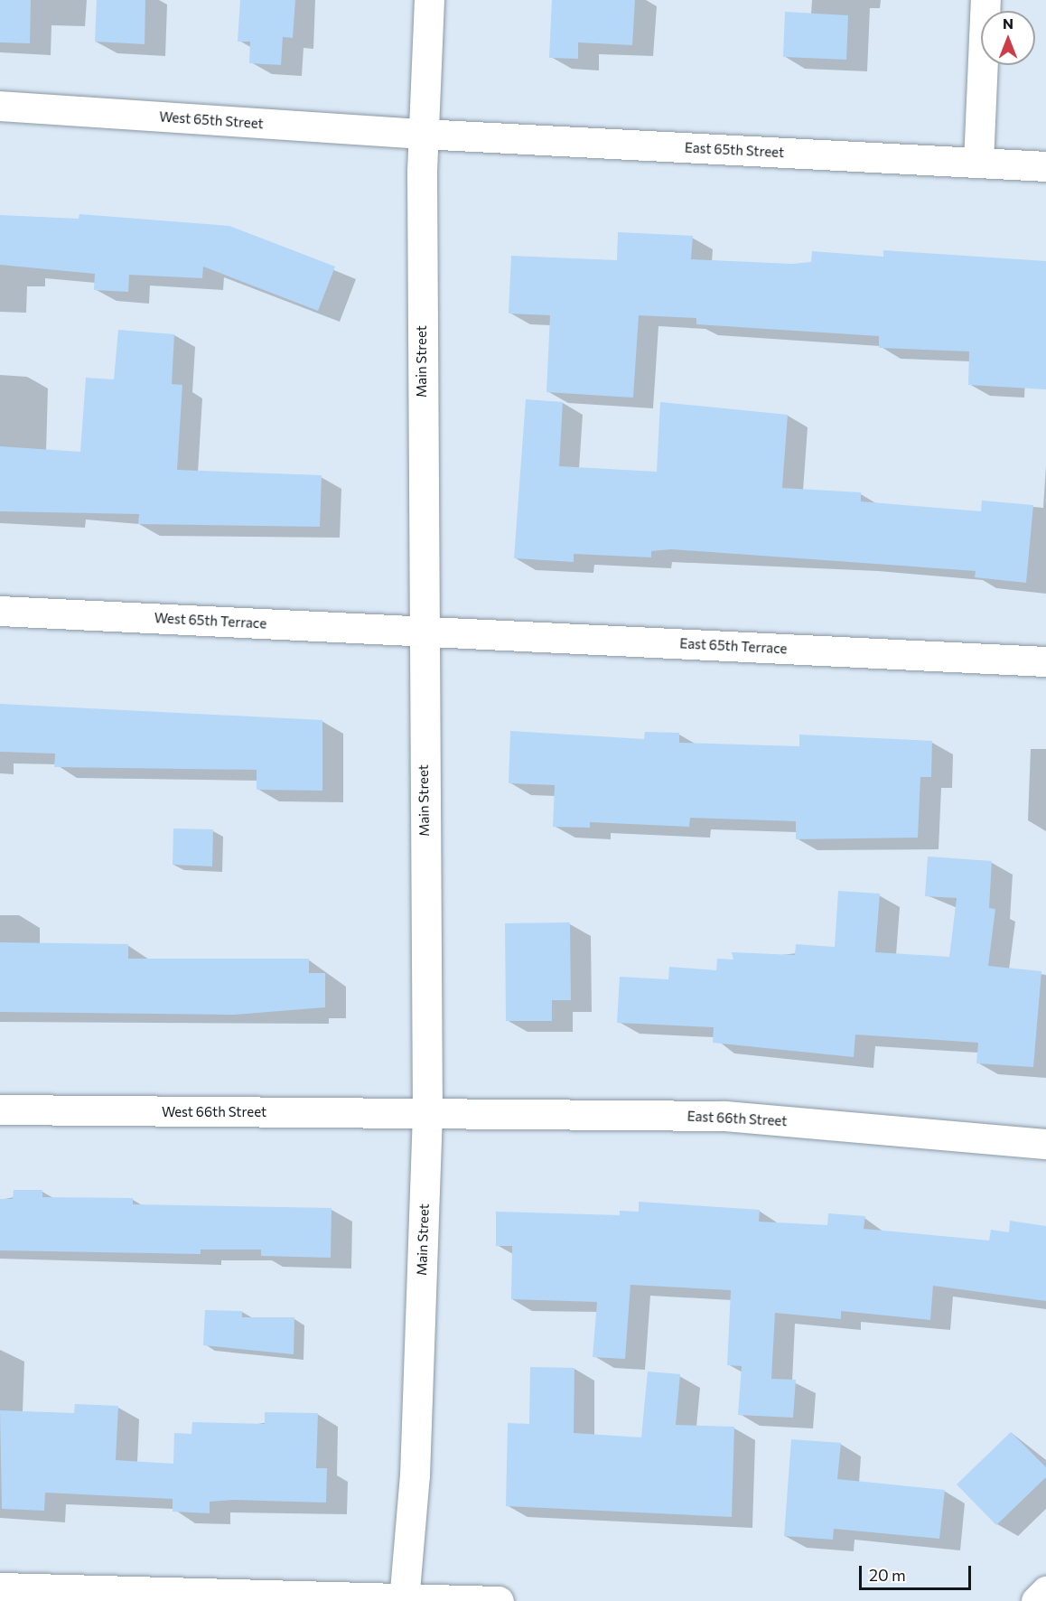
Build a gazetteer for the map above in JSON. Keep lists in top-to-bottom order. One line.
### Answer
{"streets":{"street":["West 65th Street","East 65th Street","Main Street","West 65th Terrace","East 65th Terrace","West 66th Street","East 66th Street"]},"crossings":[["West 65th Street","East 65th Street"],["West 65th Street","Main Street"],["East 65th Street","Main Street"],["Main Street","West 65th Terrace"],["Main Street","East 65th Terrace"],["Main Street","West 66th Street"],["Main Street","East 66th Street"],["West 65th Terrace","East 65th Terrace"],["West 66th Street","East 66th Street"]],"scale_bar":"20 m","north":"top"}
